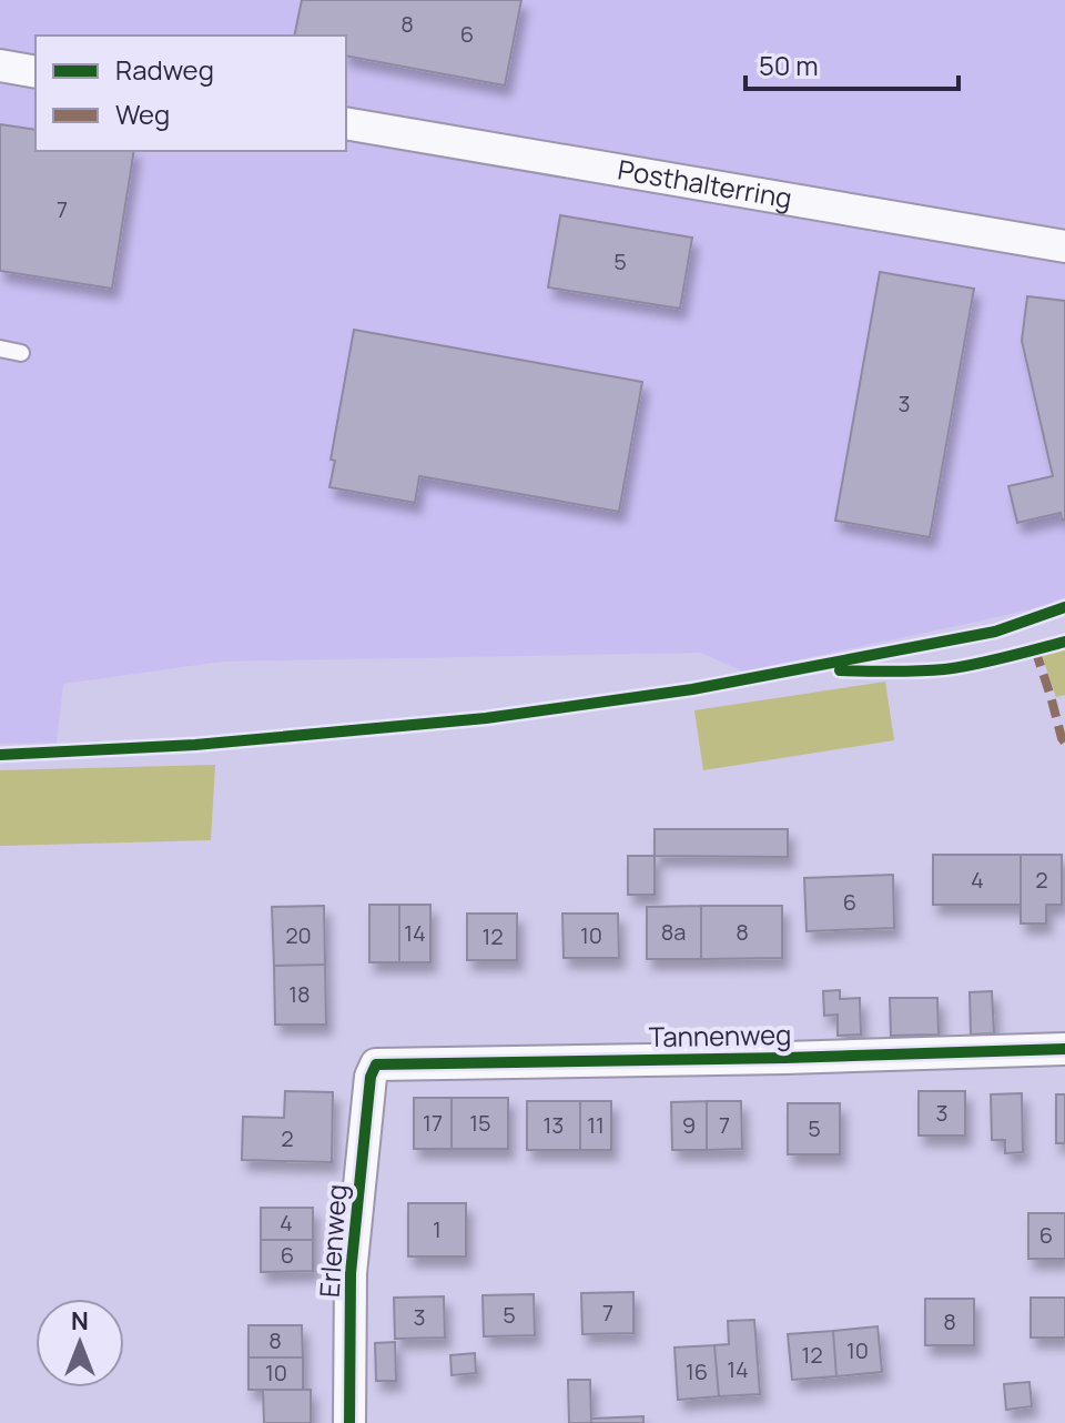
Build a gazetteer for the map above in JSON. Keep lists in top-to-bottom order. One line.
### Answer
{"streets":{"street":["Posthalterring","Tannenweg","Erlenweg"]},"crossings":[["Tannenweg","Erlenweg"]],"house_numbers":["8","6","7","5","3","4","2","6","8a","8","14","20","10","12","18","3","17","15","13","11","9","7","5","2","4","1","6","6","7","5","3","8","8","10","12","14","16","10"],"legend":["Radweg","Weg"],"scale_bar":"50 m","north":"top"}
